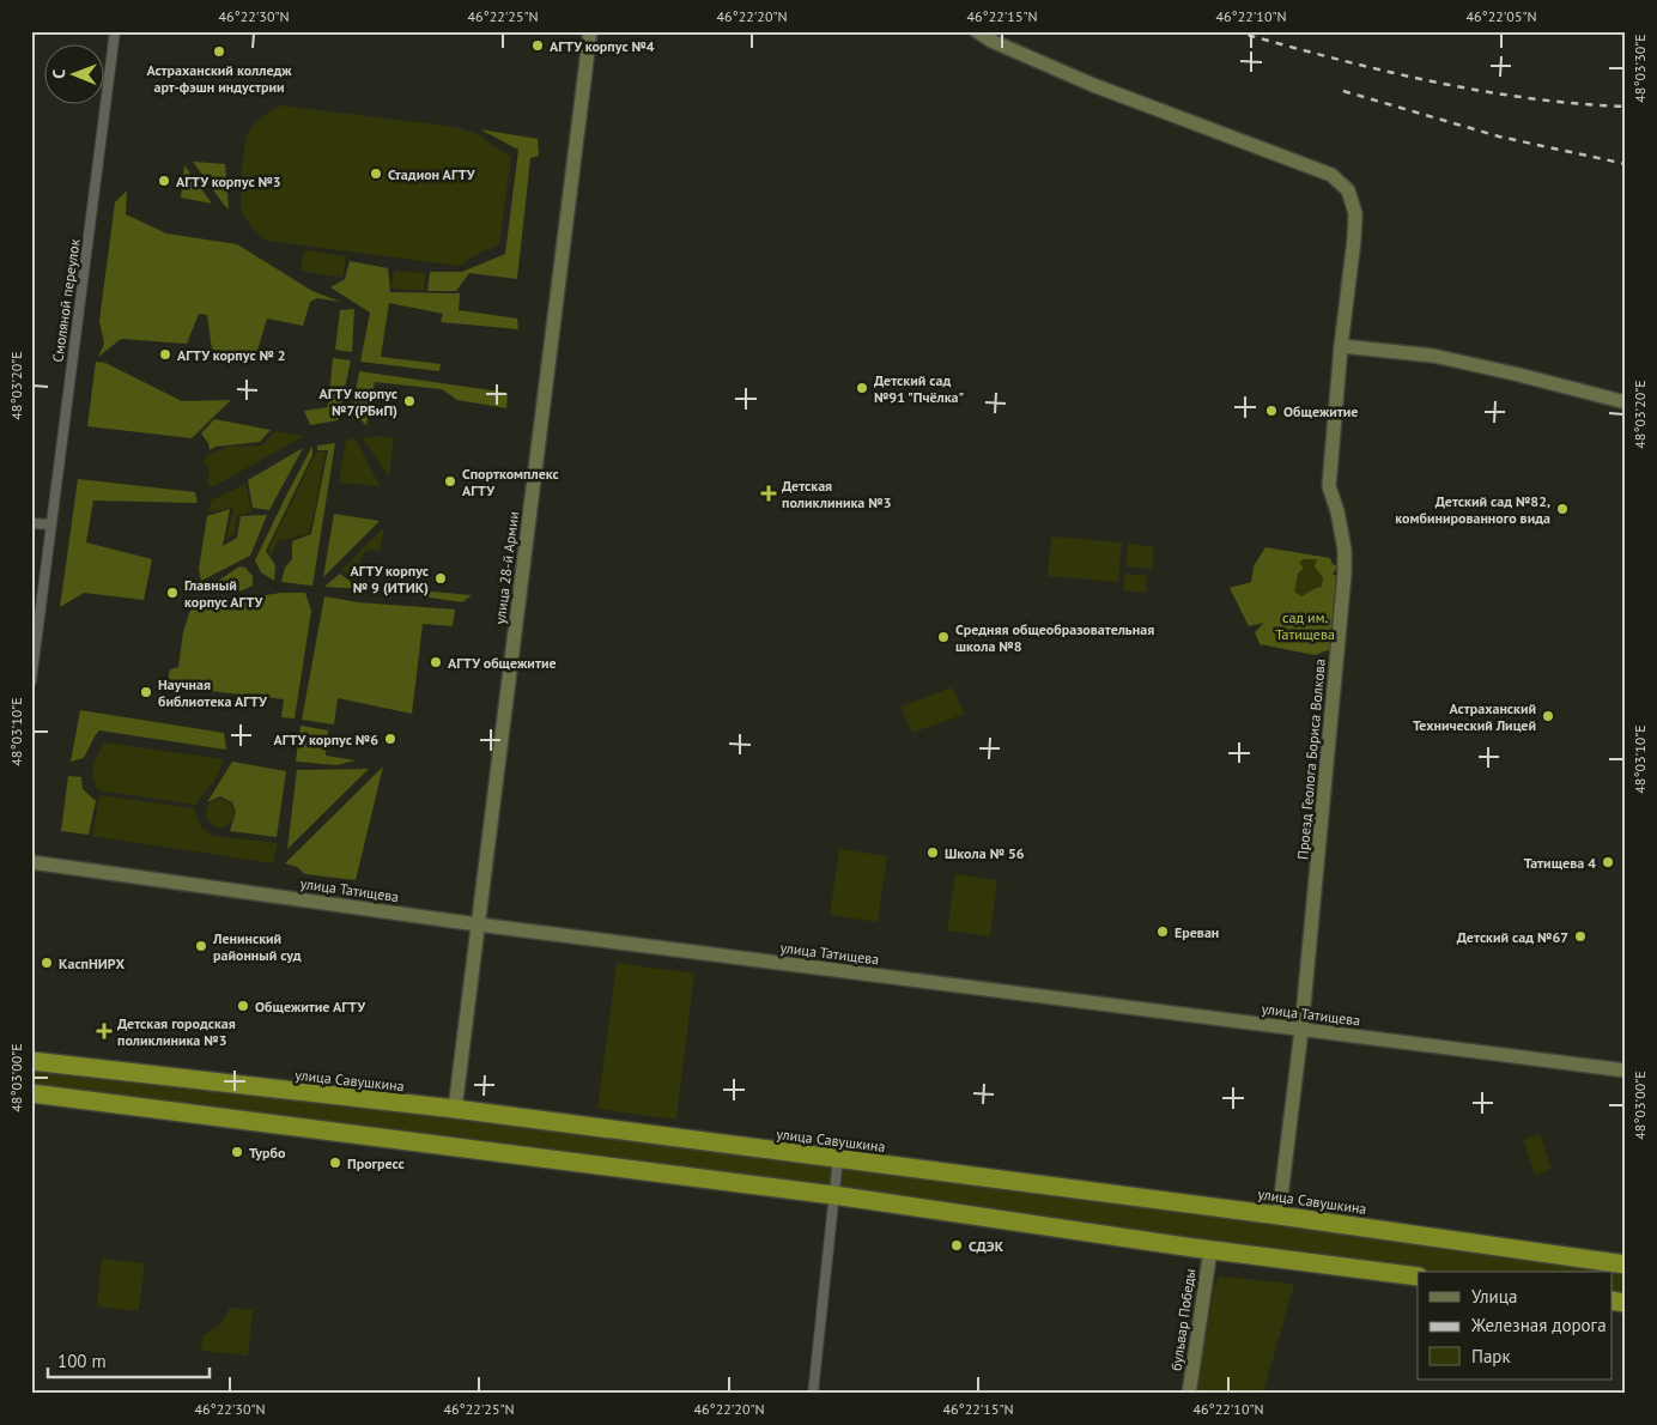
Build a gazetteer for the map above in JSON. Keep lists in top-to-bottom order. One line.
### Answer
{"streets":{"highway":["улица Савушкина"],"main road":["улица 28-й Армии","Проезд Геолога Бориса Волкова","улица Татищева","бульвар Победы"],"street":["Смоляной переулок"]},"crossings":[["улица 28-й Армии","улица Татищева"],["улица 28-й Армии","улица Савушкина"],["Проезд Геолога Бориса Волкова","улица Татищева"],["Проезд Геолога Бориса Волкова","улица Савушкина"]],"parks":["сад им. Татищева"],"places":{"other":["АГТУ корпус №4","Астраханский колледж арт-фэшн индустрии","Стадион АГТУ","АГТУ корпус №3","АГТУ корпус № 2","Детский сад №91 \"Пчёлка\"","АГТУ корпус №7(РБиП)","Общежитие","Спорткомплекс АГТУ","Детский сад №82, комбинированного вида","АГТУ корпус № 9 (ИТИК)","Главный корпус АГТУ","Средняя общеобразовательная школа №8","АГТУ общежитие","Научная библиотека АГТУ","Астраханский Технический Лицей","АГТУ корпус №6","Школа № 56","Татищева 4","Ереван","Детский сад №67","Ленинский районный суд","КаспНИРХ","Общежитие АГТУ","Турбо","Прогресс","СДЭК"],"health":["Детская поликлиника №3","Детская городская поликлиника №3"]},"legend":["Улица","Железная дорога","Парк"],"scale_bar":"100 m","north":"left","coordinates":["46°22'30\"N","46°22'25\"N","46°22'20\"N","46°22'15\"N","46°22'10\"N","46°22'05\"N","48°03'30\"E","48°03'20\"E","48°03'10\"E","48°03'00\"E"]}
